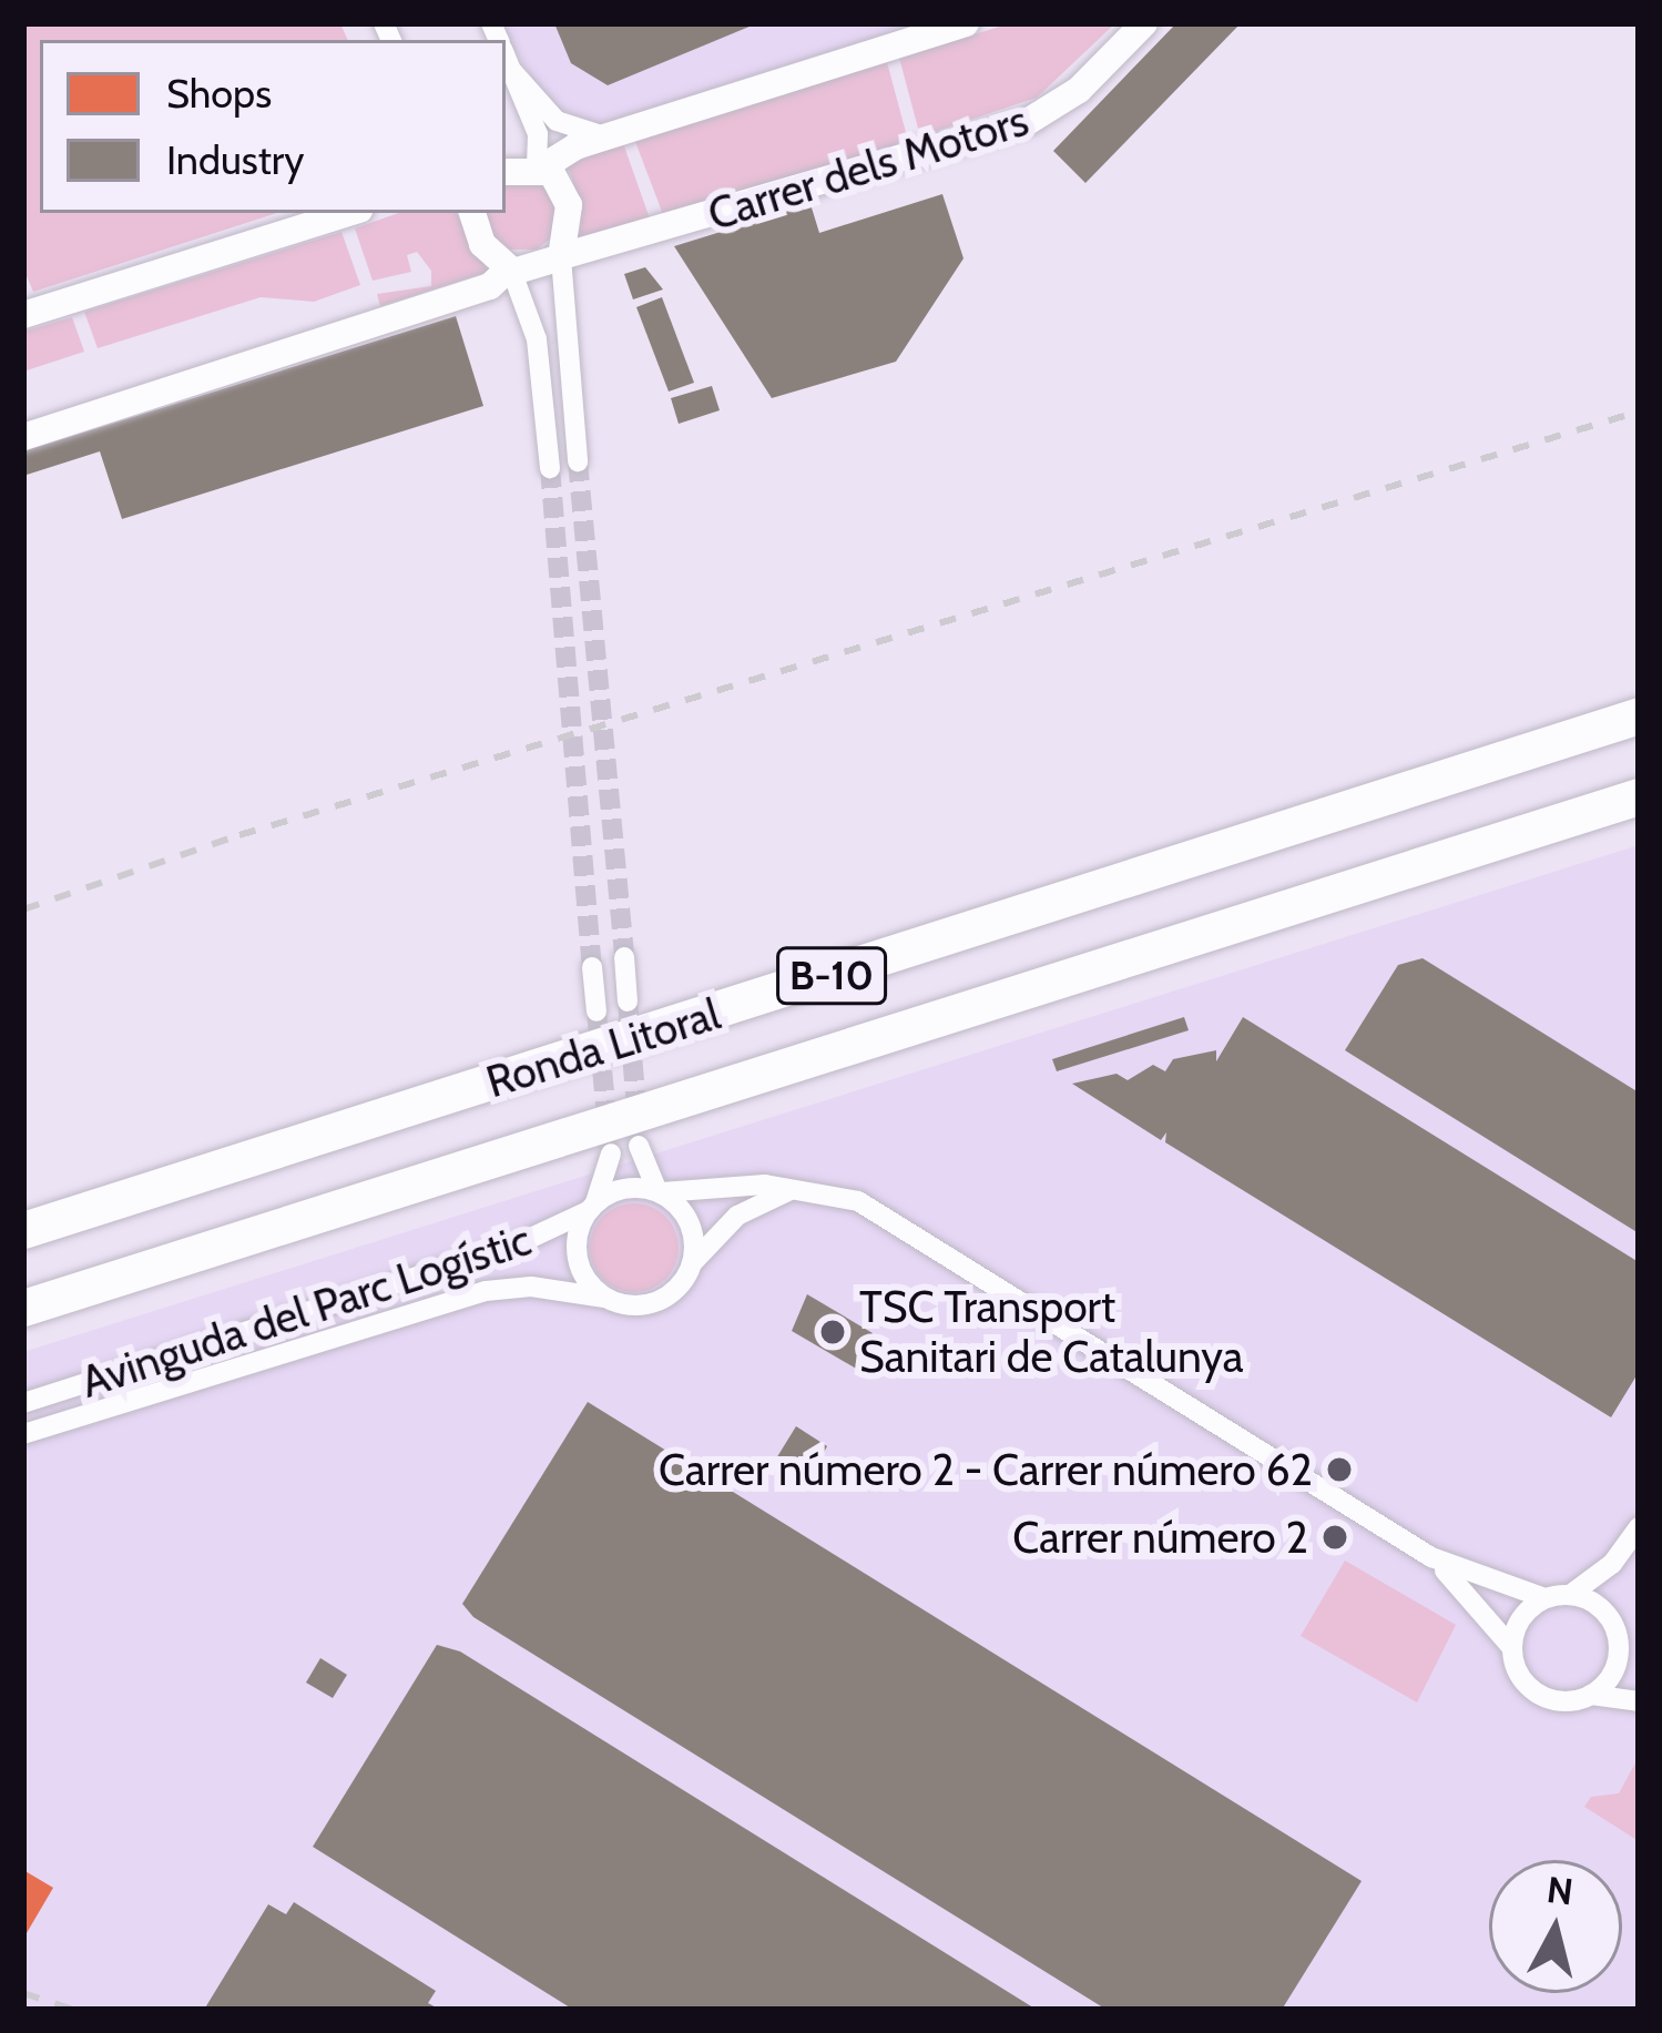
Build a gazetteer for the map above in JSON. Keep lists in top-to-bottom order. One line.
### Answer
{"streets":{"highway":["B-10","Ronda Litoral"],"street":["Carrer dels Motors","Avinguda del Parc Logístic"]},"places":["TSC Transport Sanitari de Catalunya","Carrer número 2 - Carrer número 62","Carrer número 2"],"legend":["Shops","Industry"],"north":"top"}
